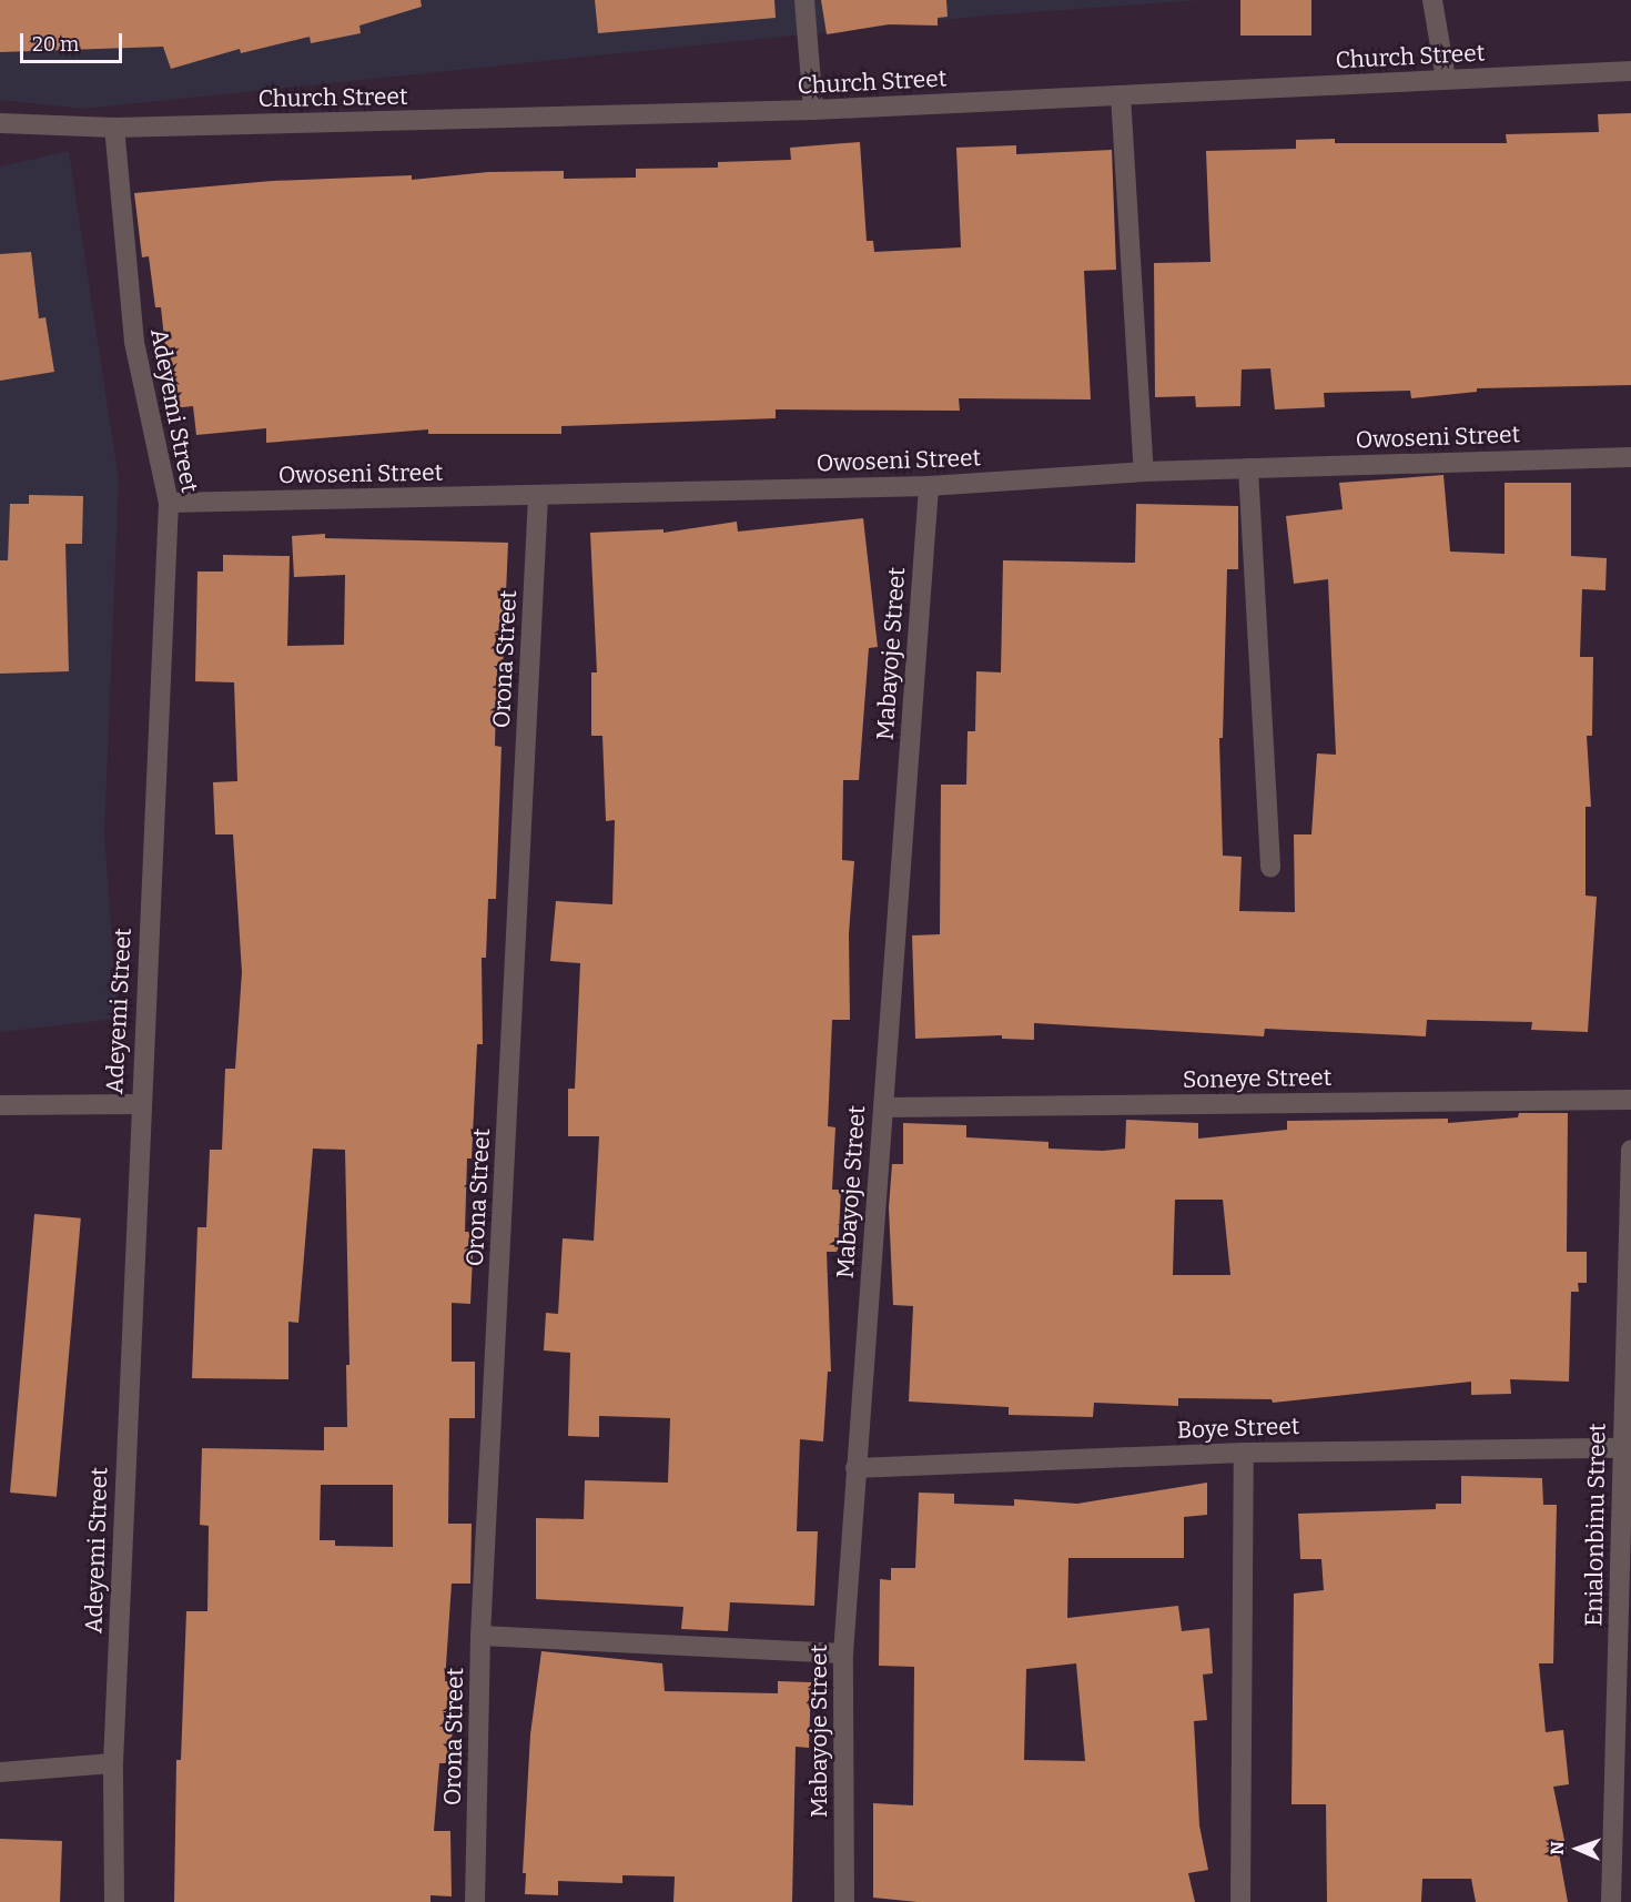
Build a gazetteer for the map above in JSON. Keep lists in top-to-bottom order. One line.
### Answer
{"streets":{"street":["Church Street","Adeyemi Street","Owoseni Street","Mabayoje Street","Orona Street","Soneye Street","Boye Street","Enialonbinu Street"]},"crossings":[["Church Street","Adeyemi Street"],["Adeyemi Street","Owoseni Street"],["Owoseni Street","Mabayoje Street"],["Owoseni Street","Orona Street"],["Mabayoje Street","Soneye Street"],["Mabayoje Street","Boye Street"],["Boye Street","Enialonbinu Street"]],"scale_bar":"20 m","north":"left"}
